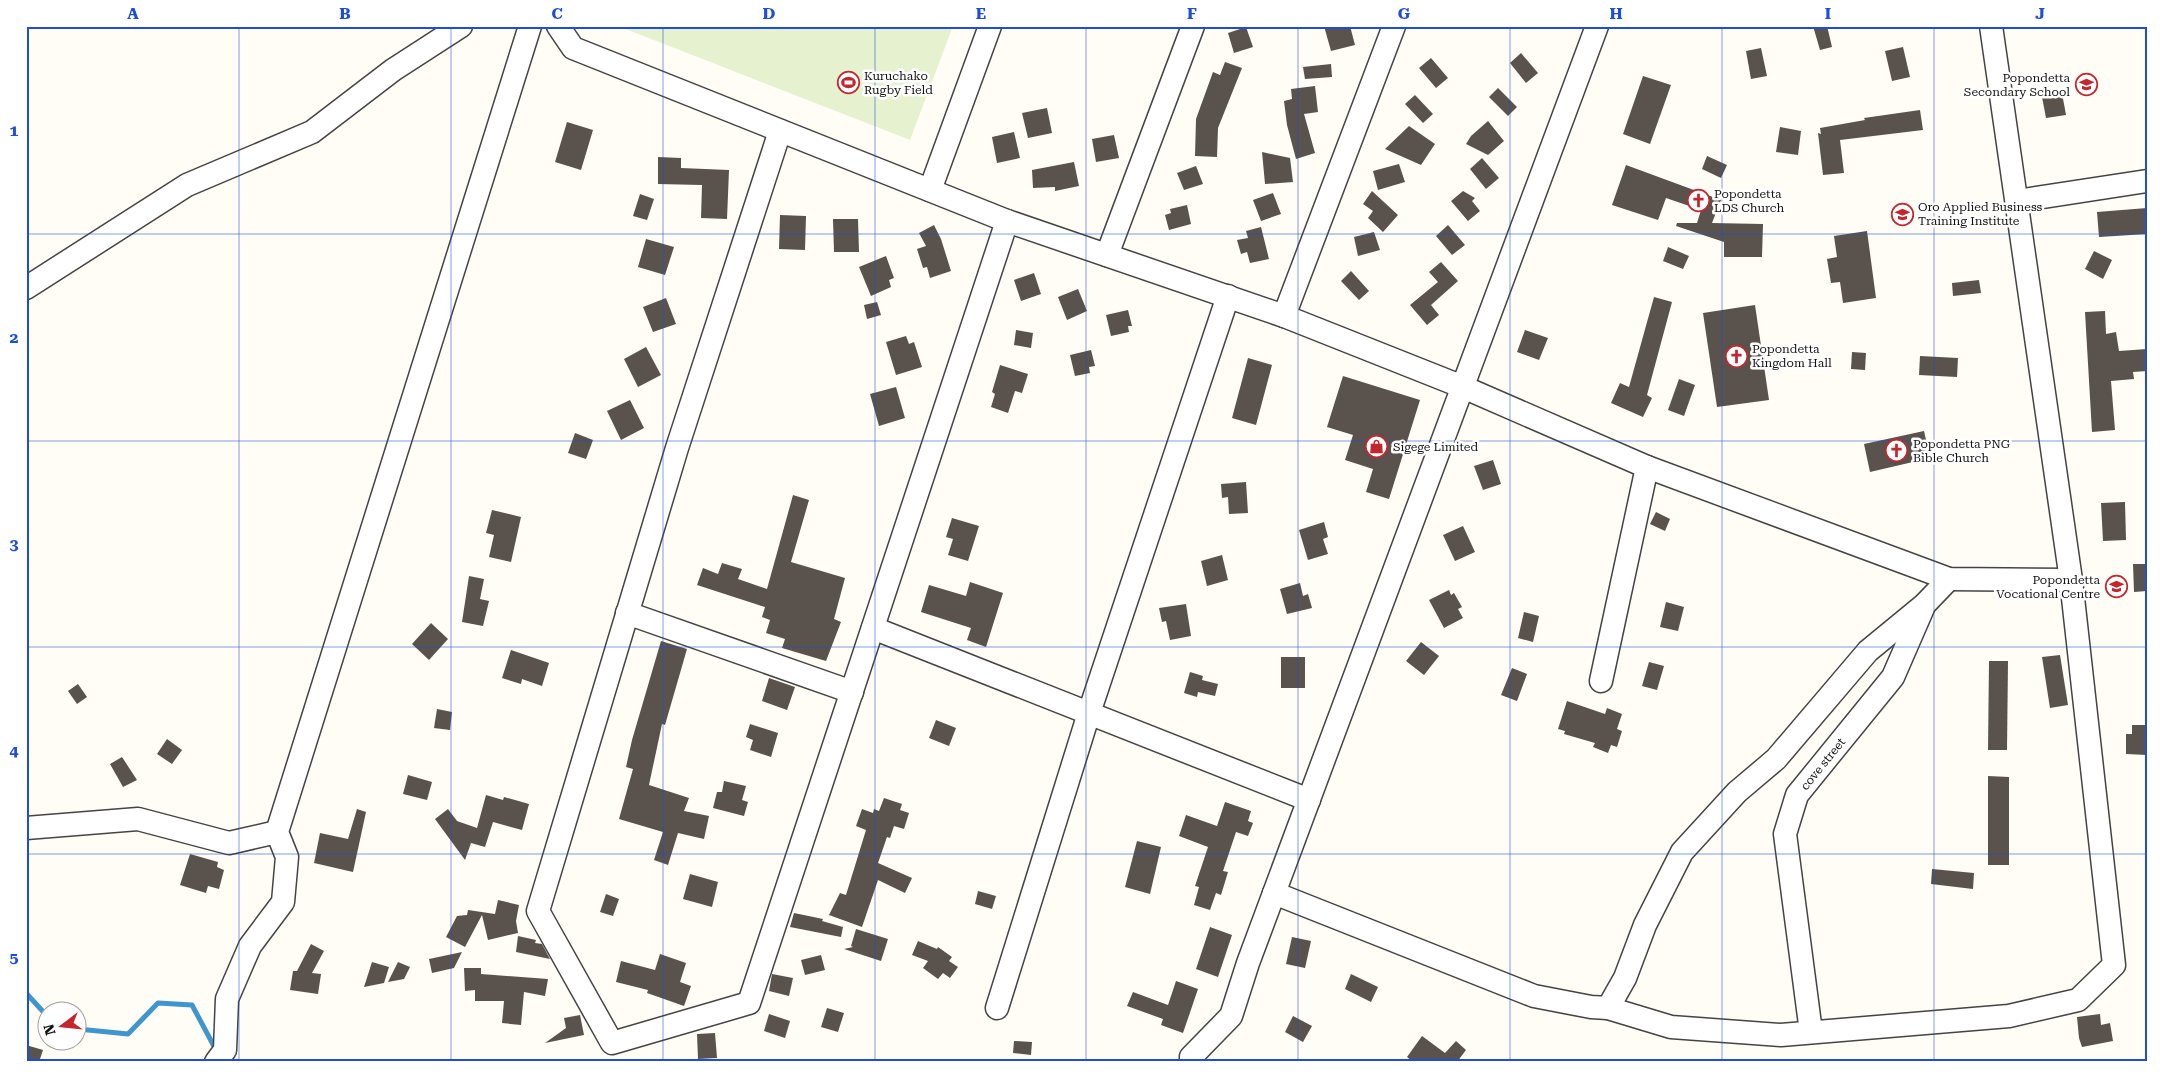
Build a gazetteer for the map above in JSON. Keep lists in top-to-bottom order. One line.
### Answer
{"streets":{"street":["cove street"]},"places":{"sports":["Kuruchako Rugby Field"],"school or university":["Popondetta Secondary School","Oro Applied Business Training Institute","Popondetta Vocational Centre"],"church":["Popondetta LDS Church","Popondetta Kingdom Hall","Popondetta PNG Bible Church"],"shop":["Sigege Limited"]},"north":"left","grid":{"columns":["A","B","C","D","E","F","G","H","I","J"],"rows":["1","2","3","4","5"]}}
